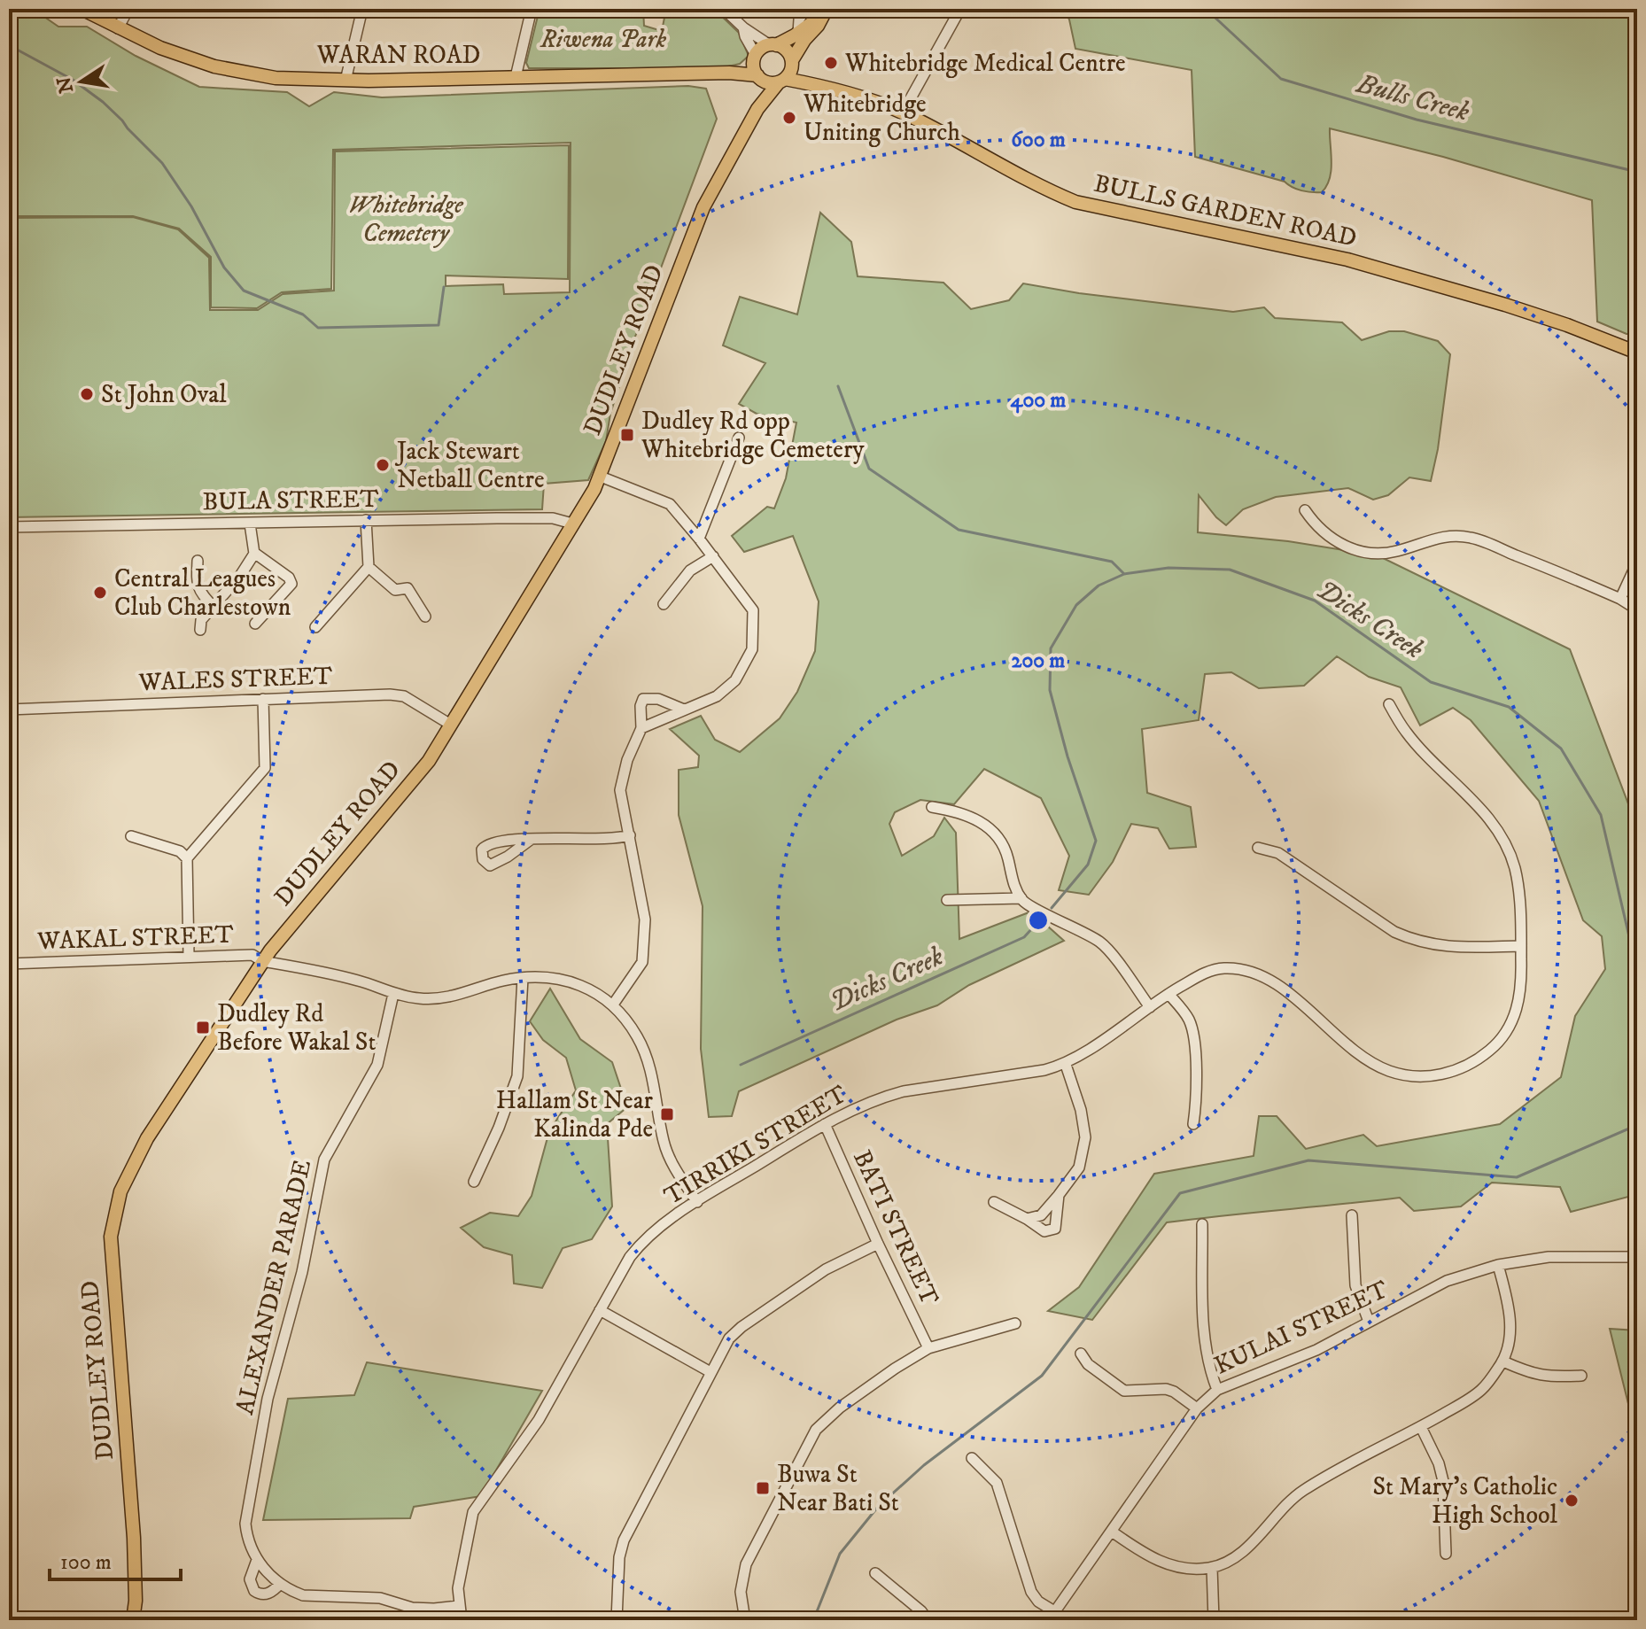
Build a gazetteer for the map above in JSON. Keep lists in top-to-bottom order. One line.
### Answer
{"streets":{"main road":["WARAN ROAD","BULLS GARDEN ROAD","DUDLEY ROAD"],"street":["BULA STREET","WALES STREET","WAKAL STREET","TIRRIKI STREET","BATI STREET","ALEXANDER PARADE","KULAI STREET"]},"crossings":[["WARAN ROAD","BULLS GARDEN ROAD"],["WARAN ROAD","DUDLEY ROAD"],["BULLS GARDEN ROAD","DUDLEY ROAD"],["DUDLEY ROAD","BULA STREET"],["DUDLEY ROAD","WALES STREET"],["DUDLEY ROAD","WAKAL STREET"],["WAKAL STREET","ALEXANDER PARADE"],["TIRRIKI STREET","BATI STREET"],["TIRRIKI STREET","ALEXANDER PARADE"]],"water":["Bulls Creek","Dicks Creek"],"parks":["Riwena Park","Whitebridge Cemetery"],"places":{"other":["Whitebridge Medical Centre","Whitebridge Uniting Church","St John Oval","Jack Stewart Netball Centre","Central Leagues Club Charlestown","St Mary's Catholic High School"],"transit":["Dudley Rd opp Whitebridge Cemetery","Dudley Rd Before Wakal St","Hallam St Near Kalinda Pde","Buwa St Near Bati St"]},"scale_bar":"100 m","north":"left","rings":["600 m","400 m","200 m"]}
